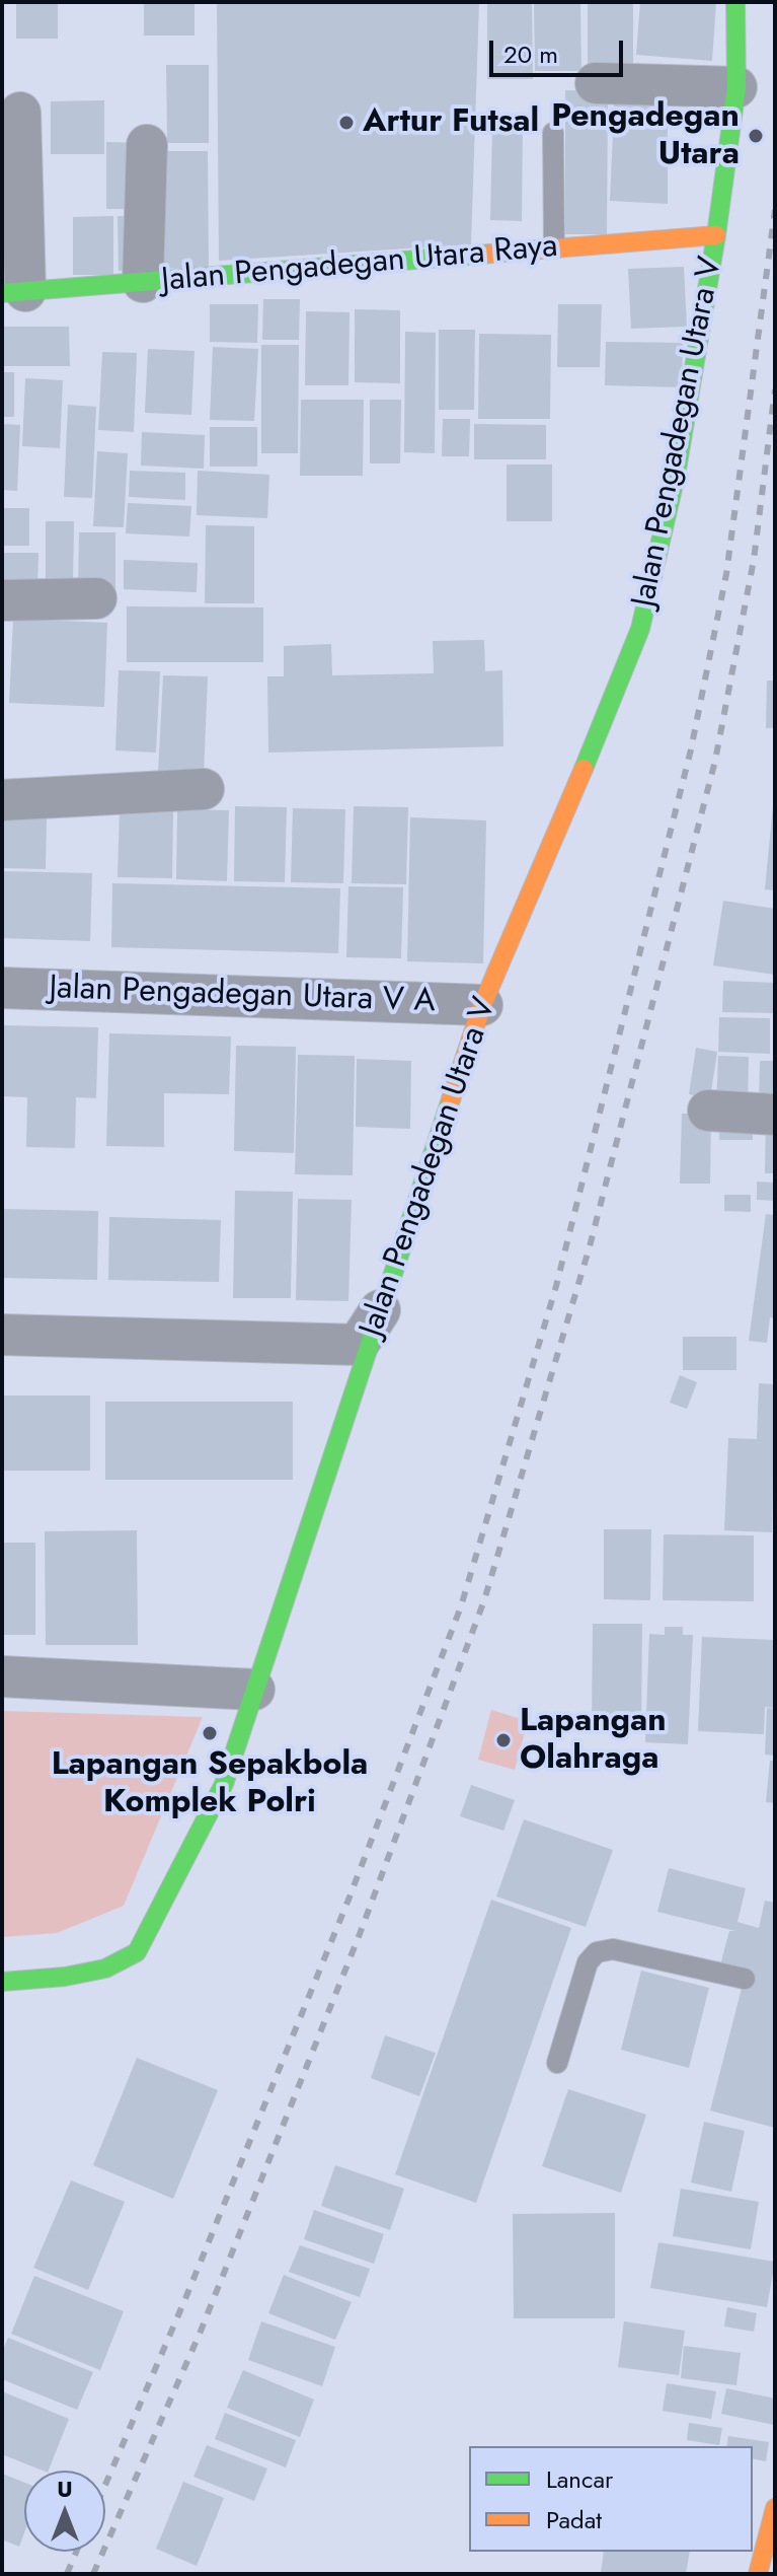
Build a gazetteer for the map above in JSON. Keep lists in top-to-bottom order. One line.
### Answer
{"streets":{"street":["Jalan Pengadegan Utara Raya","Jalan Pengadegan Utara V","Jalan Pengadegan Utara V A"]},"crossings":[["Jalan Pengadegan Utara Raya","Jalan Pengadegan Utara V"],["Jalan Pengadegan Utara V","Jalan Pengadegan Utara V A"]],"places":["Artur Futsal","Pengadegan Utara","Lapangan Sepakbola Komplek Polri","Lapangan Olahraga"],"legend":["Lancar","Padat"],"scale_bar":"20 m","north":"top"}
